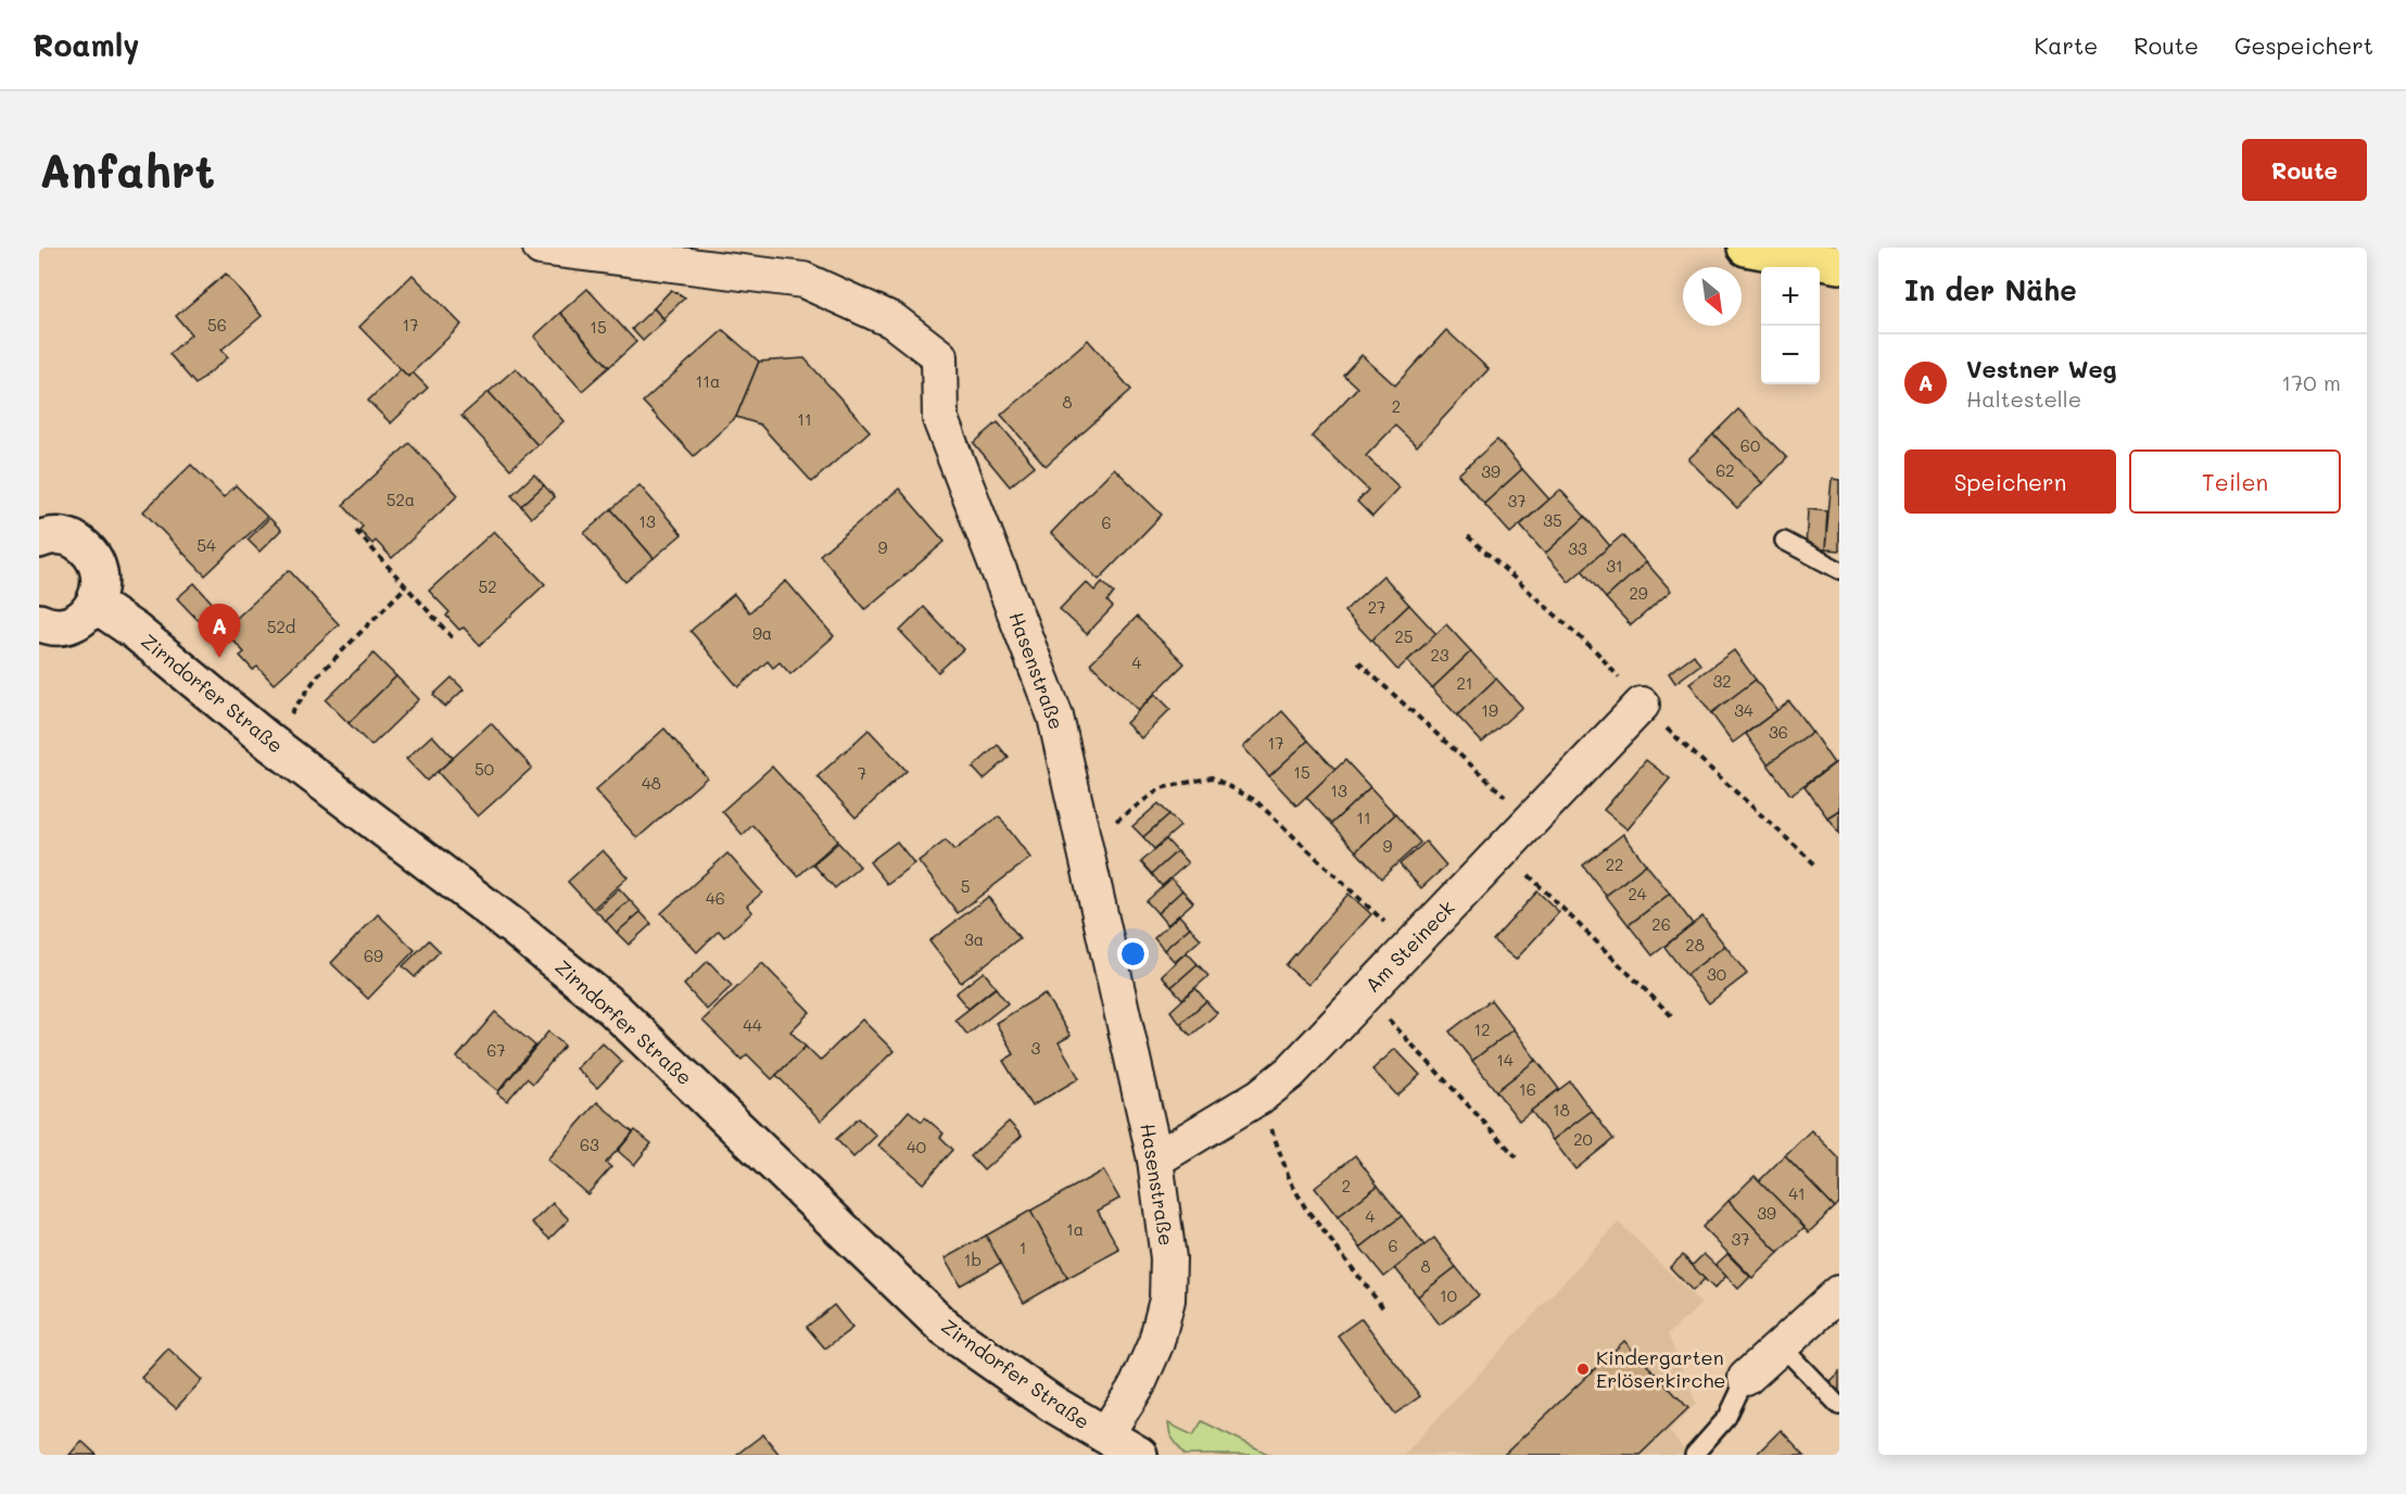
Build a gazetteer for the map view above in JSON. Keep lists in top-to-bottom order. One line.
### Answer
{"streets":{"main road":["Zirndorfer Straße"],"street":["Hasenstraße","Am Steineck"]},"crossings":[["Hasenstraße","Zirndorfer Straße"],["Hasenstraße","Am Steineck"]],"places":["Kindergarten Erlöserkirche"],"house_numbers":["56","17","15","11a","8","2","11","60","62","39","52a","37","35","13","6","54","9","33","31","52","29","27","52d","9a","25","23","4","32","21","19","34","36","17","50","15","7","48","13","11","9","22","5","24","46","26","3a","28","69","30","44","12","3","67","14","16","18","20","63","40","2","41","39","4","1a","37","6","1","1b","8","10"],"north":"bottom right","page":{"header":"Roamly","nav":["Karte","Route","Gespeichert"],"buttons":["Route",["Speichern","Teilen"]],"title":"Anfahrt","heading":"In der Nähe","map_buttons":["+","−"],"list":[{"mark":"A","name":"Vestner Weg","note":"Haltestelle","value":"170 m"}],"pins":"A"}}
